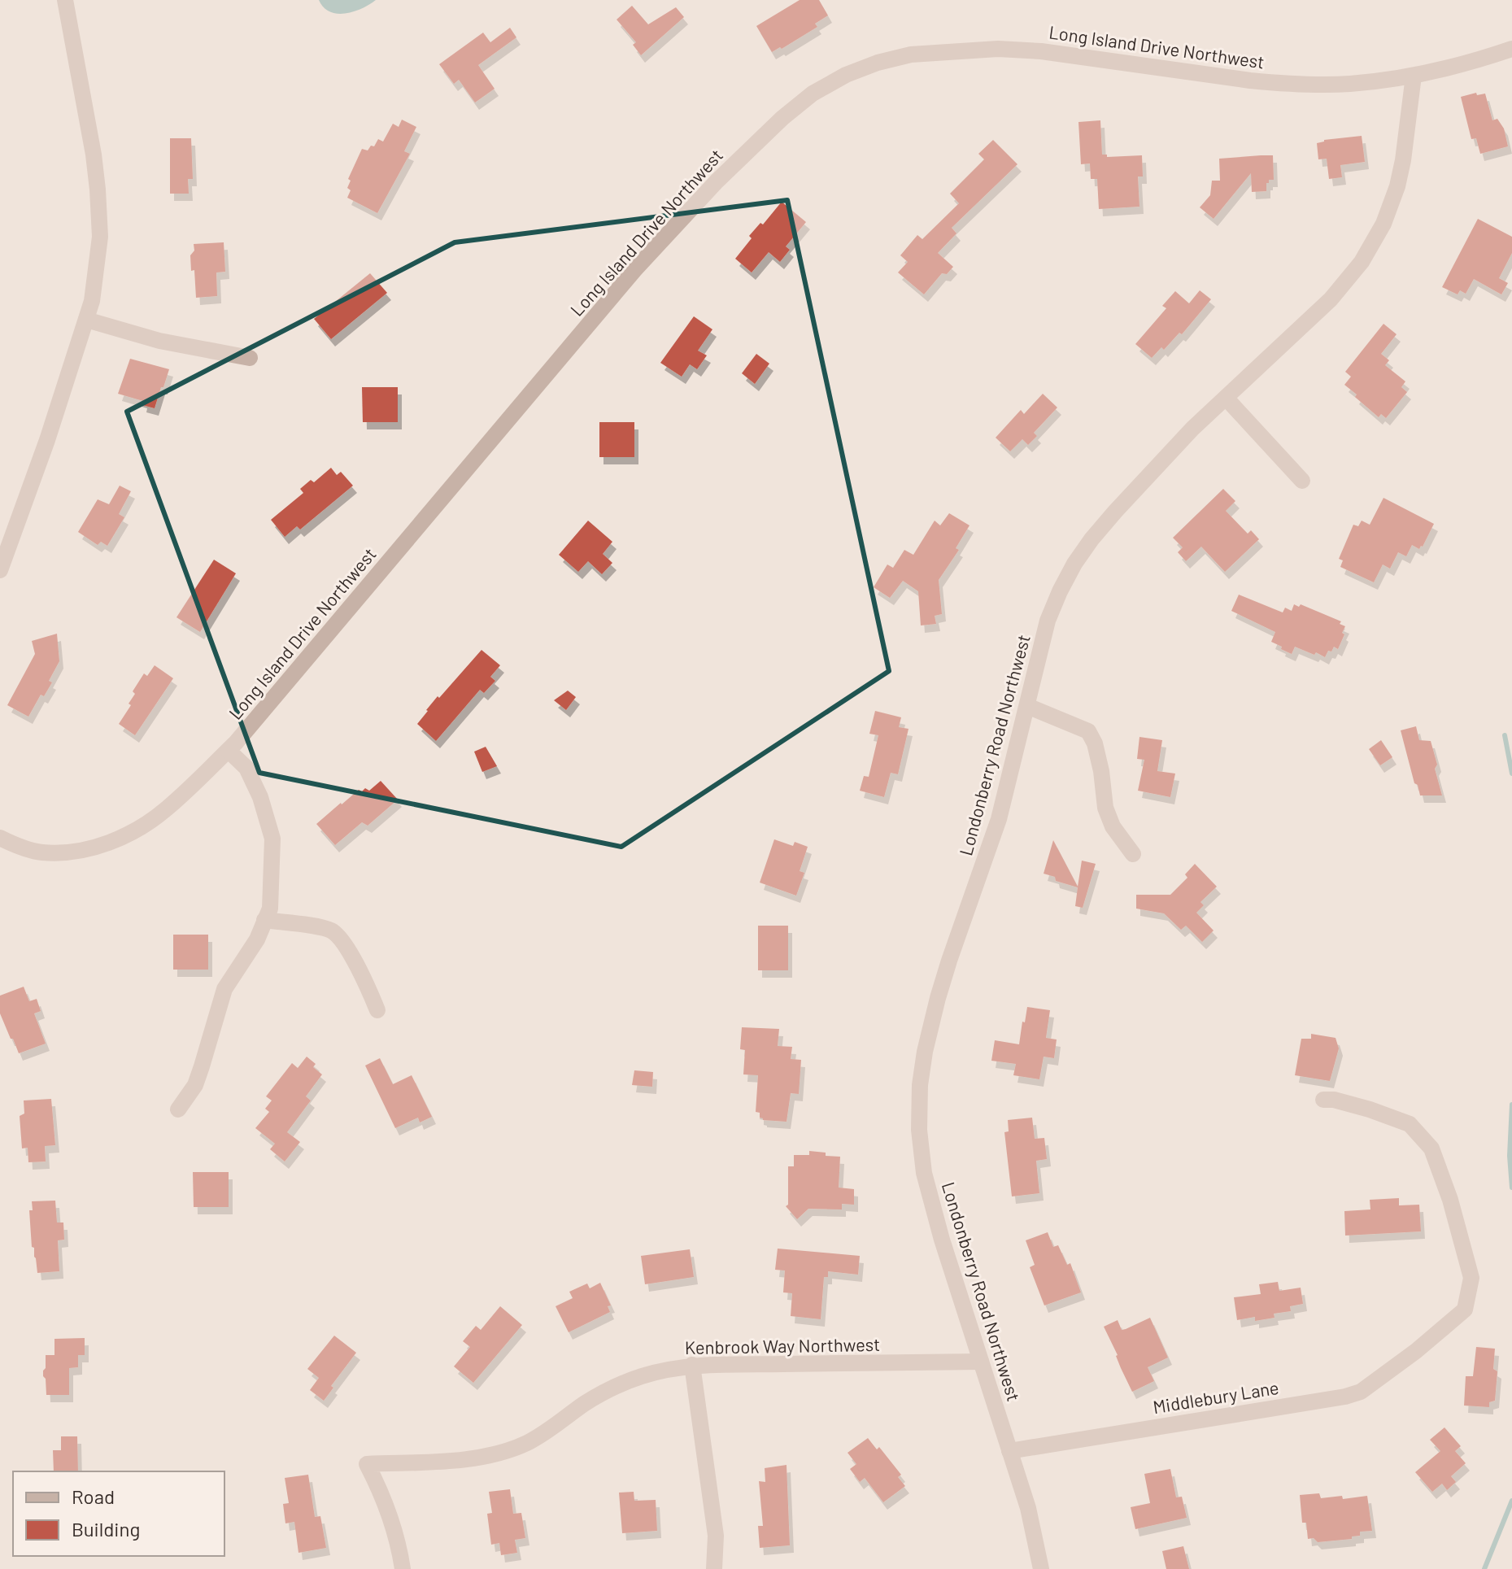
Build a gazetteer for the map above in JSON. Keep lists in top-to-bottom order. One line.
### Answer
{"streets":{"street":["Long Island Drive Northwest","Londonberry Road Northwest","Kenbrook Way Northwest","Middlebury Lane"]},"crossings":[["Long Island Drive Northwest","Londonberry Road Northwest"],["Londonberry Road Northwest","Kenbrook Way Northwest"],["Londonberry Road Northwest","Middlebury Lane"]],"legend":["Road","Building"]}
